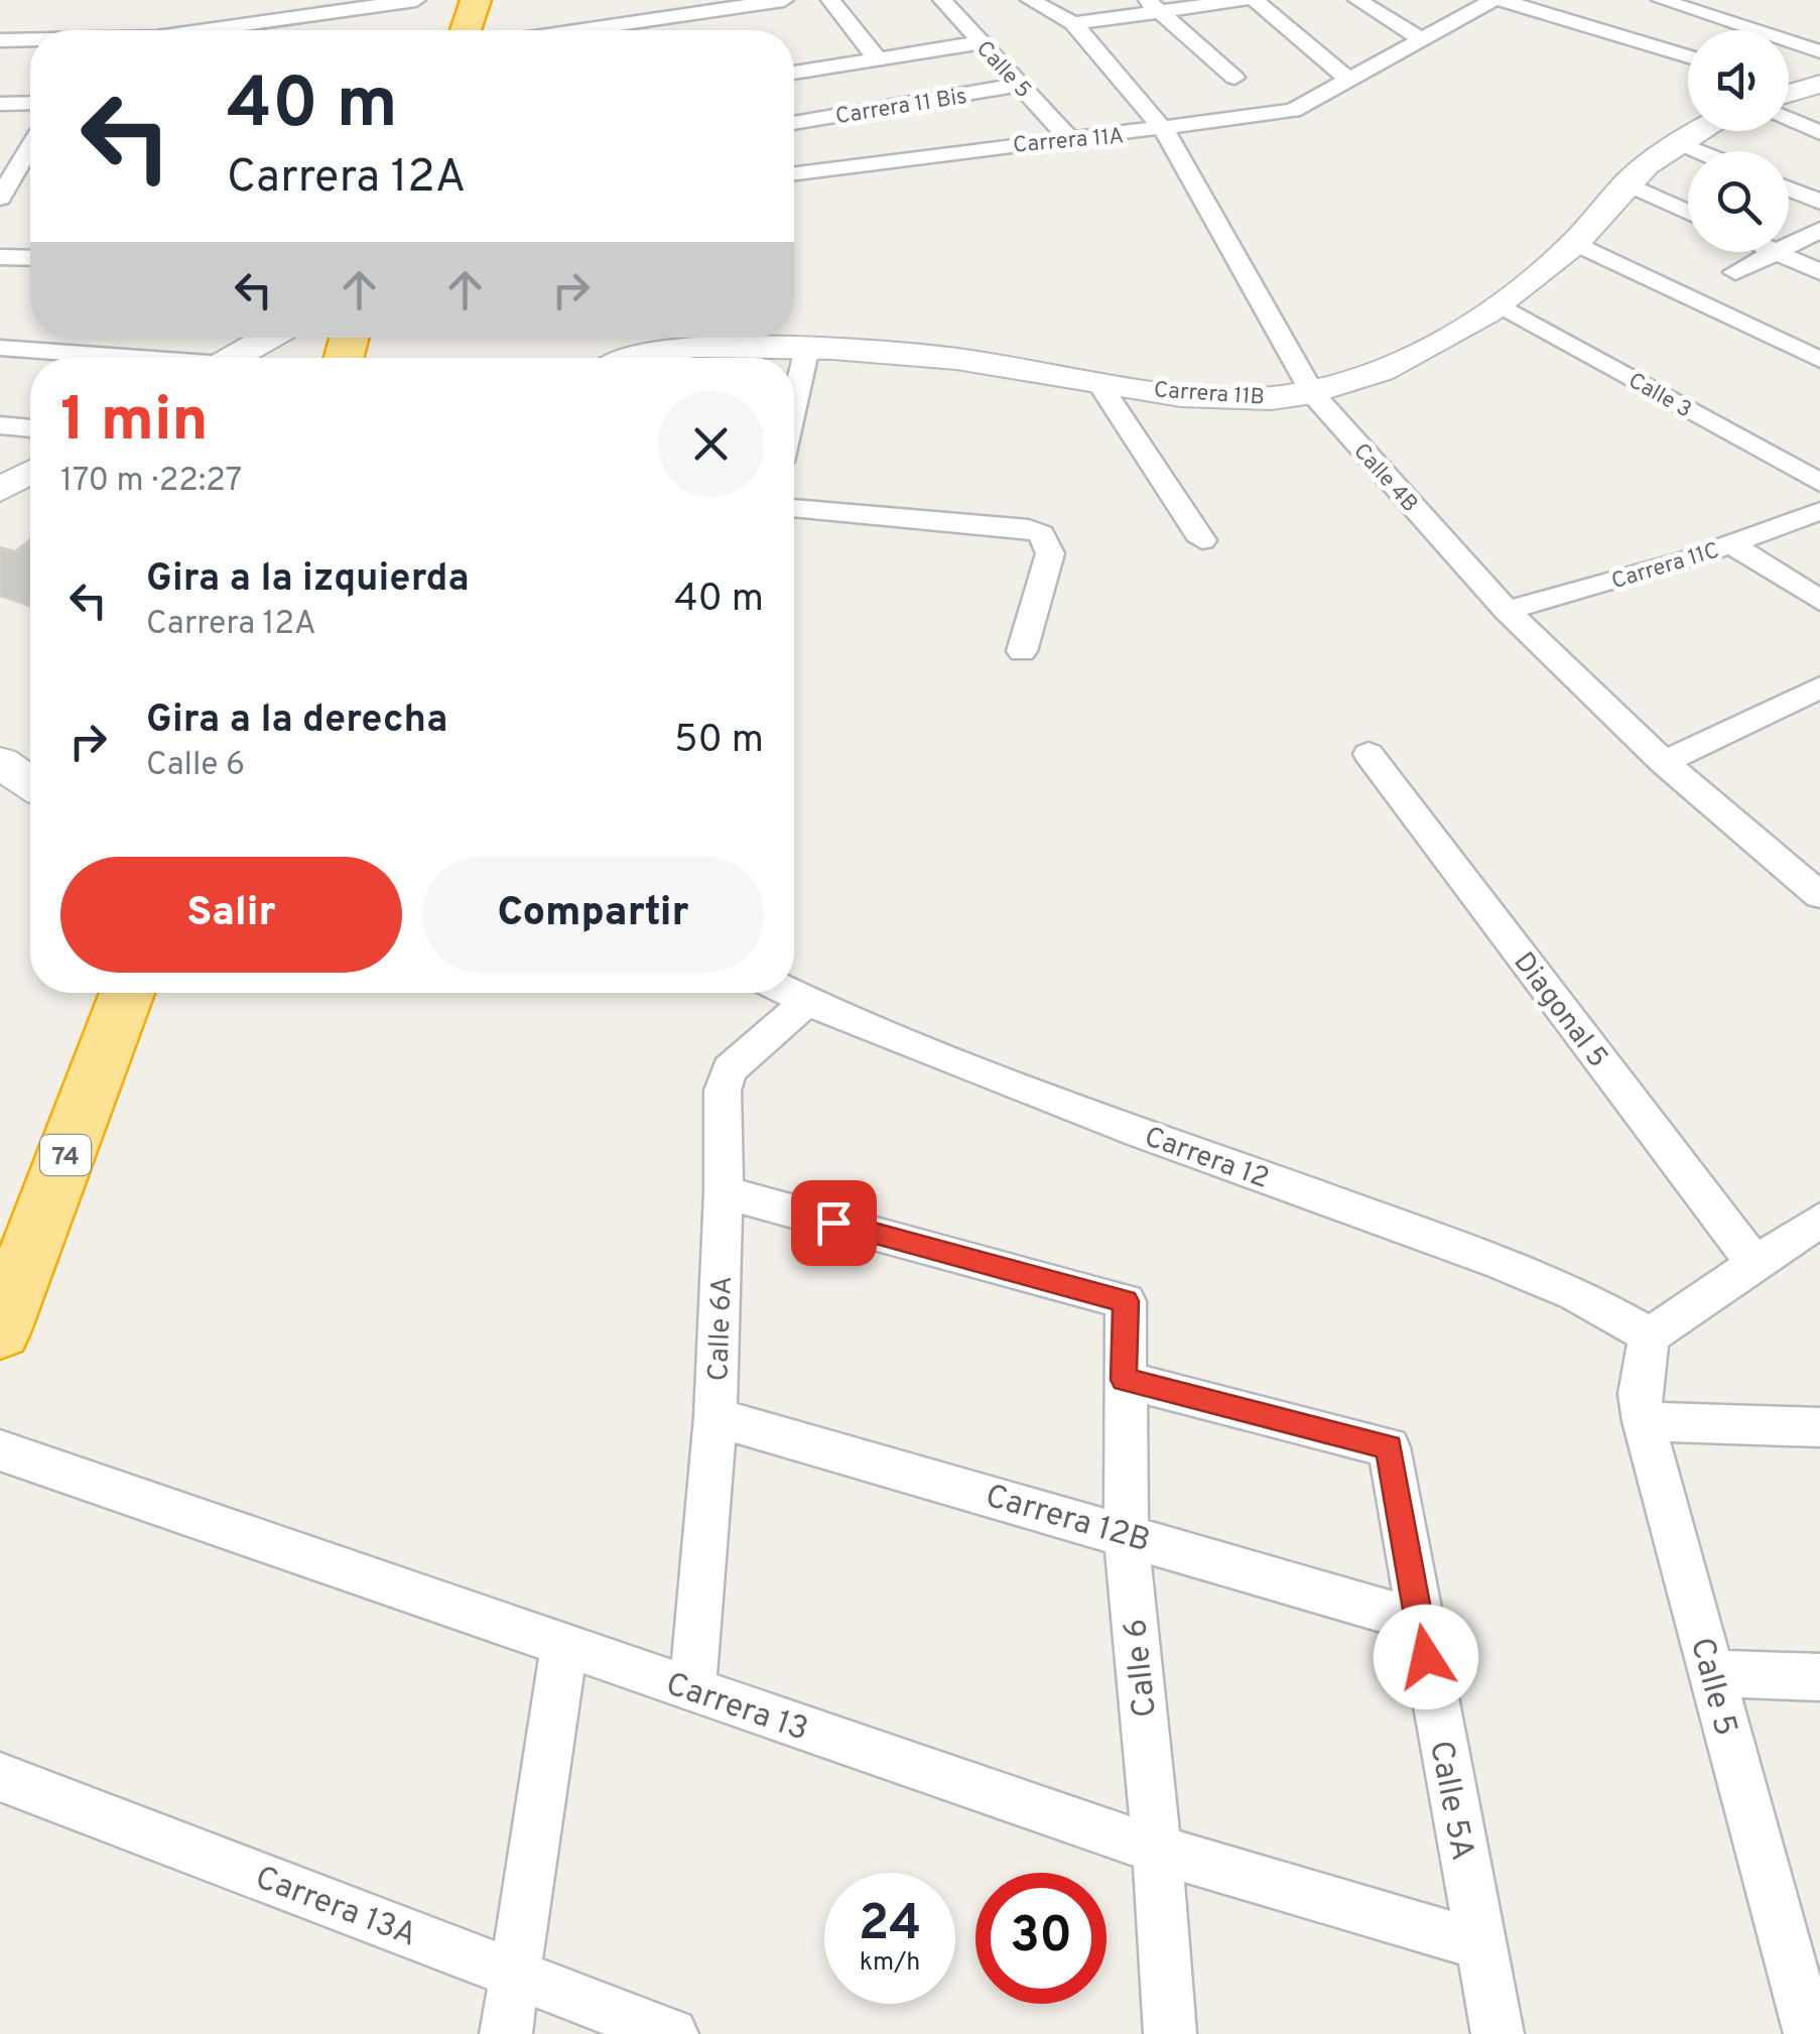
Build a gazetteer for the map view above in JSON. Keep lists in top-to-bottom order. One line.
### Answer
{"streets":{"highway":["74"],"street":["Calle 5","Carrera 11 Bis","Carrera 11A","Carrera 11B","Calle 3","Calle 4B","Carrera 11C","Diagonal 5","Carrera 12","Calle 6A","Carrera 12B","Calle 6","Carrera 13","Calle 5A","Carrera 13A"]},"crossings":[["Calle 5","Carrera 11 Bis"],["Calle 5","Carrera 11A"],["Calle 5","Carrera 12"],["Carrera 11A","Calle 4B"],["Carrera 11B","Calle 3"],["Carrera 11B","Calle 4B"],["Calle 4B","Carrera 11C"],["Carrera 12","Calle 6A"],["Calle 6A","Carrera 12B"],["Calle 6A","Calle 6"],["Calle 6A","Carrera 13"],["Carrera 12B","Calle 6"],["Carrera 12B","Calle 5A"],["Calle 6","Carrera 13"],["Calle 6","Calle 5A"],["Carrera 13","Calle 5A"]],"page":{"turn":["40 m","Carrera 12A"],"heading":["1 min","170 m · 22:27"],"list":[{"name":"Gira a la izquierda","note":"Carrera 12A","value":"40 m"},{"name":"Gira a la derecha","note":"Calle 6","value":"50 m"}],"buttons":["Salir","Compartir"],"speed":"24 km/h","limit":"30"}}
